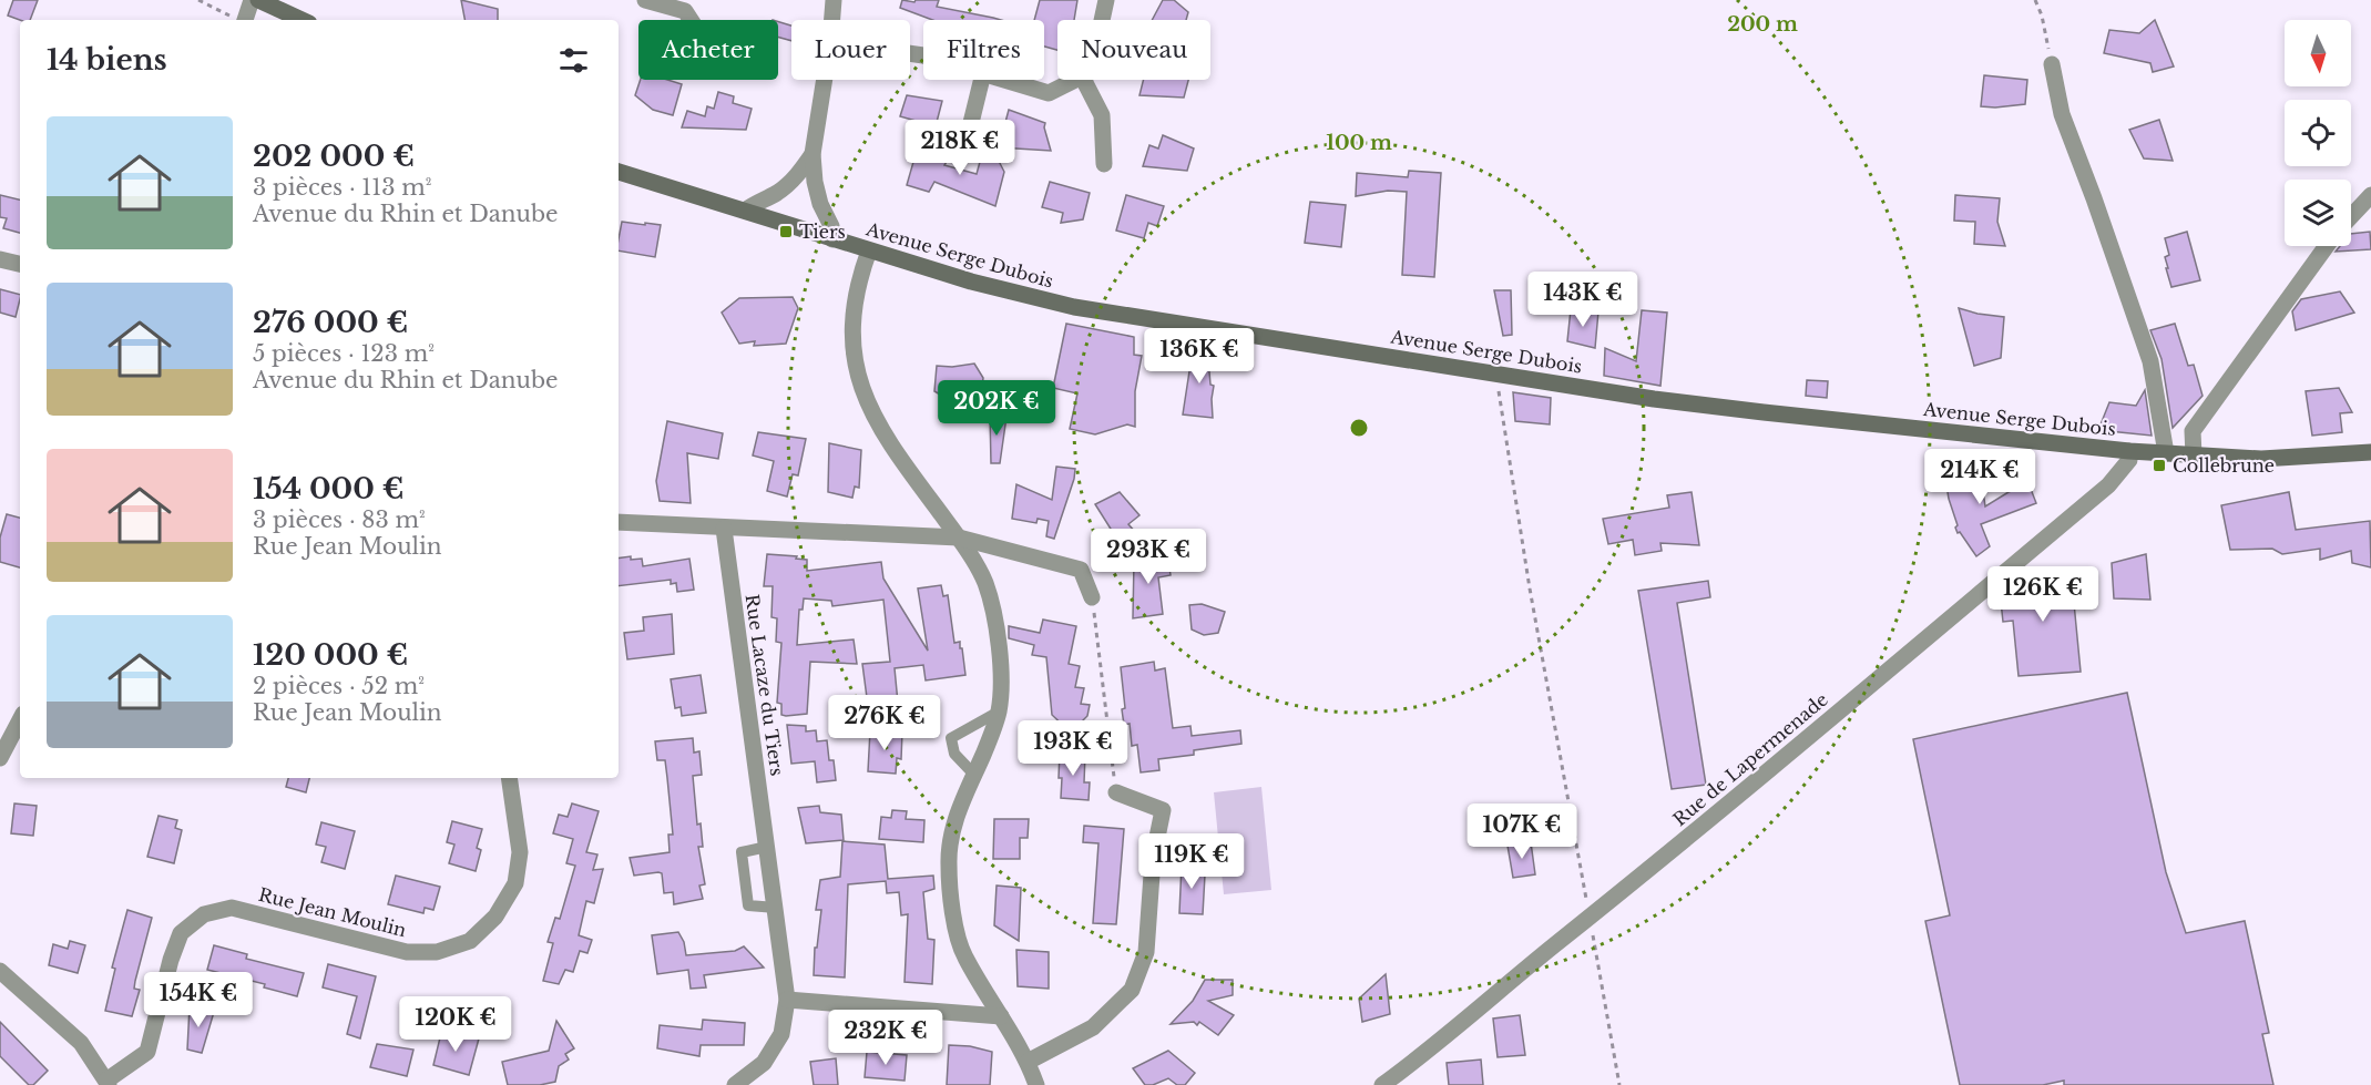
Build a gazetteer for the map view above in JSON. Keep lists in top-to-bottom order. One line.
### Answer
{"streets":{"street":["Avenue Serge Dubois","Rue Lacaze du Tiers","Rue de Lapermenade","Rue Jean Moulin"]},"crossings":[["Avenue Serge Dubois","Rue de Lapermenade"]],"places":{"transit":["Tiers","Collebrune"]},"north":"bottom","page":{"chip":["Acheter","Louer","Filtres","Nouveau"],"heading":"14 biens","list":[{"name":"202 000 €","note":"3 pièces · 113 m² · Avenue du Rhin et Danube"},{"name":"276 000 €","note":"5 pièces · 123 m² · Avenue du Rhin et Danube"},{"name":"154 000 €","note":"3 pièces · 83 m² · Rue Jean Moulin"},{"name":"120 000 €","note":"2 pièces · 52 m² · Rue Jean Moulin"}],"price":["218K €","143K €","136K €","202K €","214K €","293K €","126K €","276K €","193K €","107K €","119K €","154K €","120K €","232K €"]},"rings":["200 m","100 m"]}
